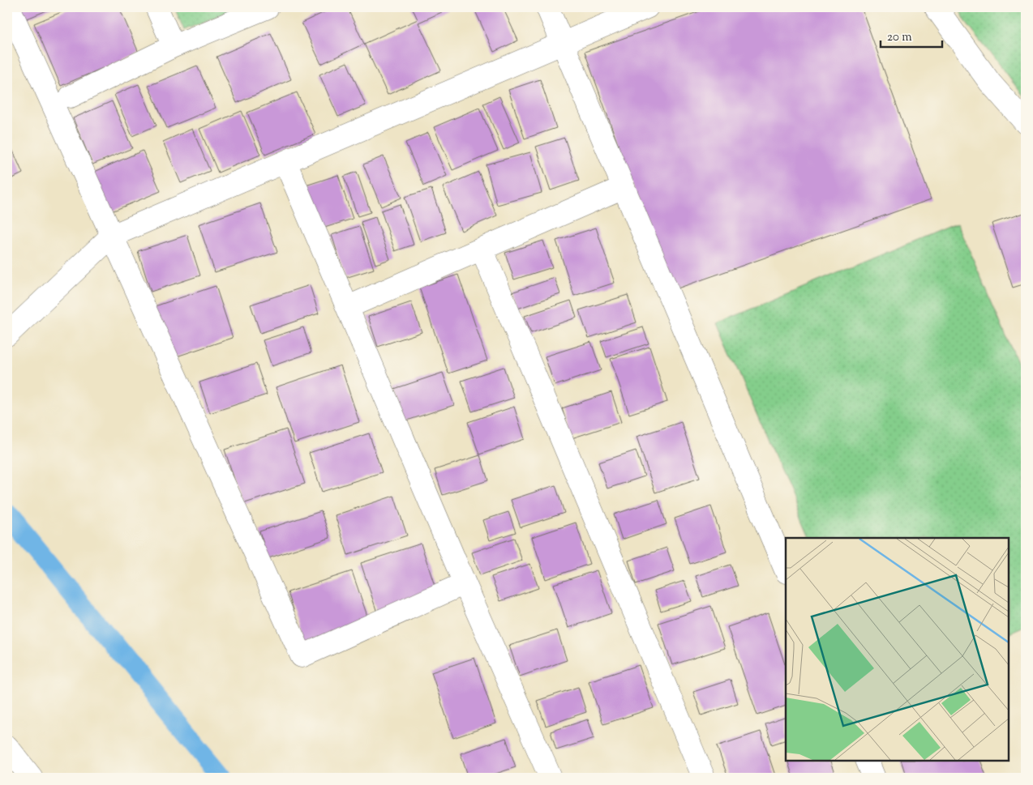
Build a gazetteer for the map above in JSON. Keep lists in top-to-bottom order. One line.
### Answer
{"scale_bar":"20 m"}
